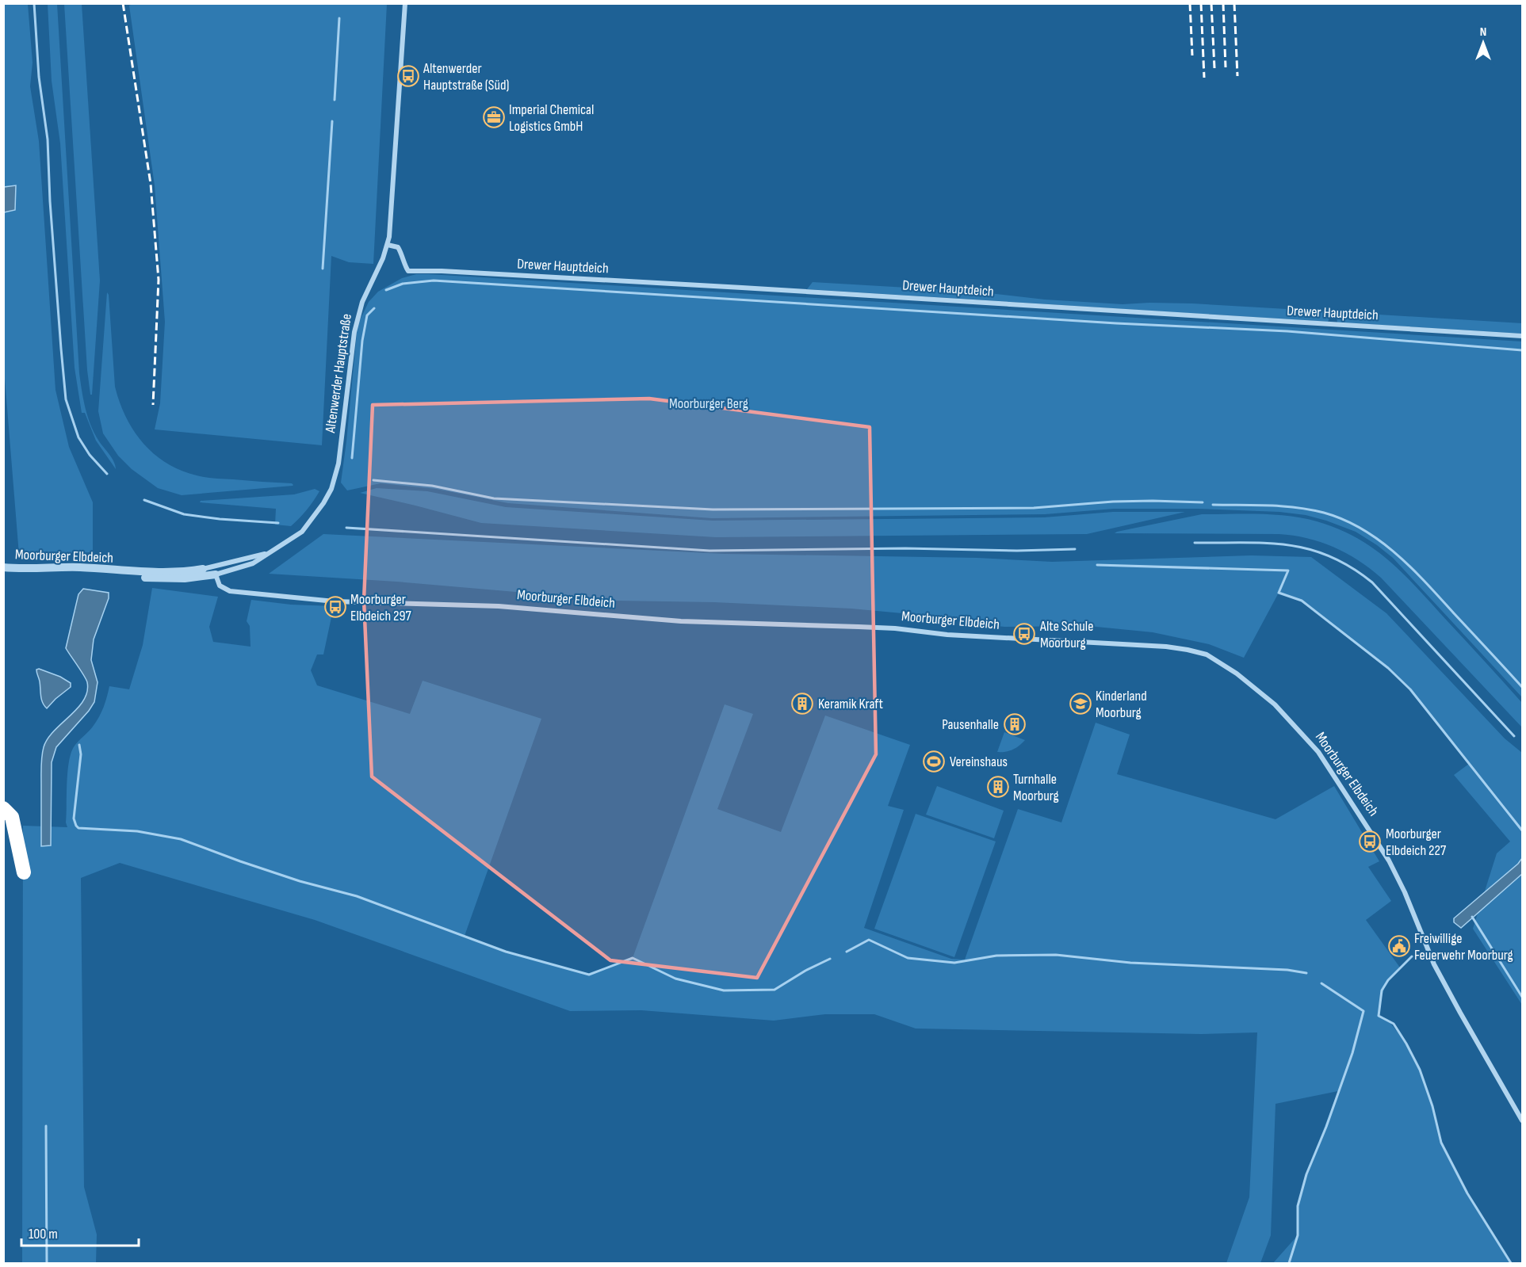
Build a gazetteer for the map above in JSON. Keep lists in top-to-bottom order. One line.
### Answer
{"streets":{"street":["Drewer Hauptdeich","Altenwerder Hauptstraße","Moorburger Elbdeich"]},"crossings":[["Drewer Hauptdeich","Altenwerder Hauptstraße"],["Altenwerder Hauptstraße","Moorburger Elbdeich"]],"parks":["Moorburger Berg"],"places":{"bus stop":["Altenwerder Hauptstraße (Süd)","Moorburger Elbdeich 297","Alte Schule Moorburg","Moorburger Elbdeich 227"],"office":["Imperial Chemical Logistics GmbH"],"building":["Keramik Kraft","Pausenhalle","Turnhalle Moorburg"],"school or university":["Kinderland Moorburg"],"sports":["Vereinshaus"],"public building":["Freiwillige Feuerwehr Moorburg"]},"scale_bar":"100 m","north":"top"}
